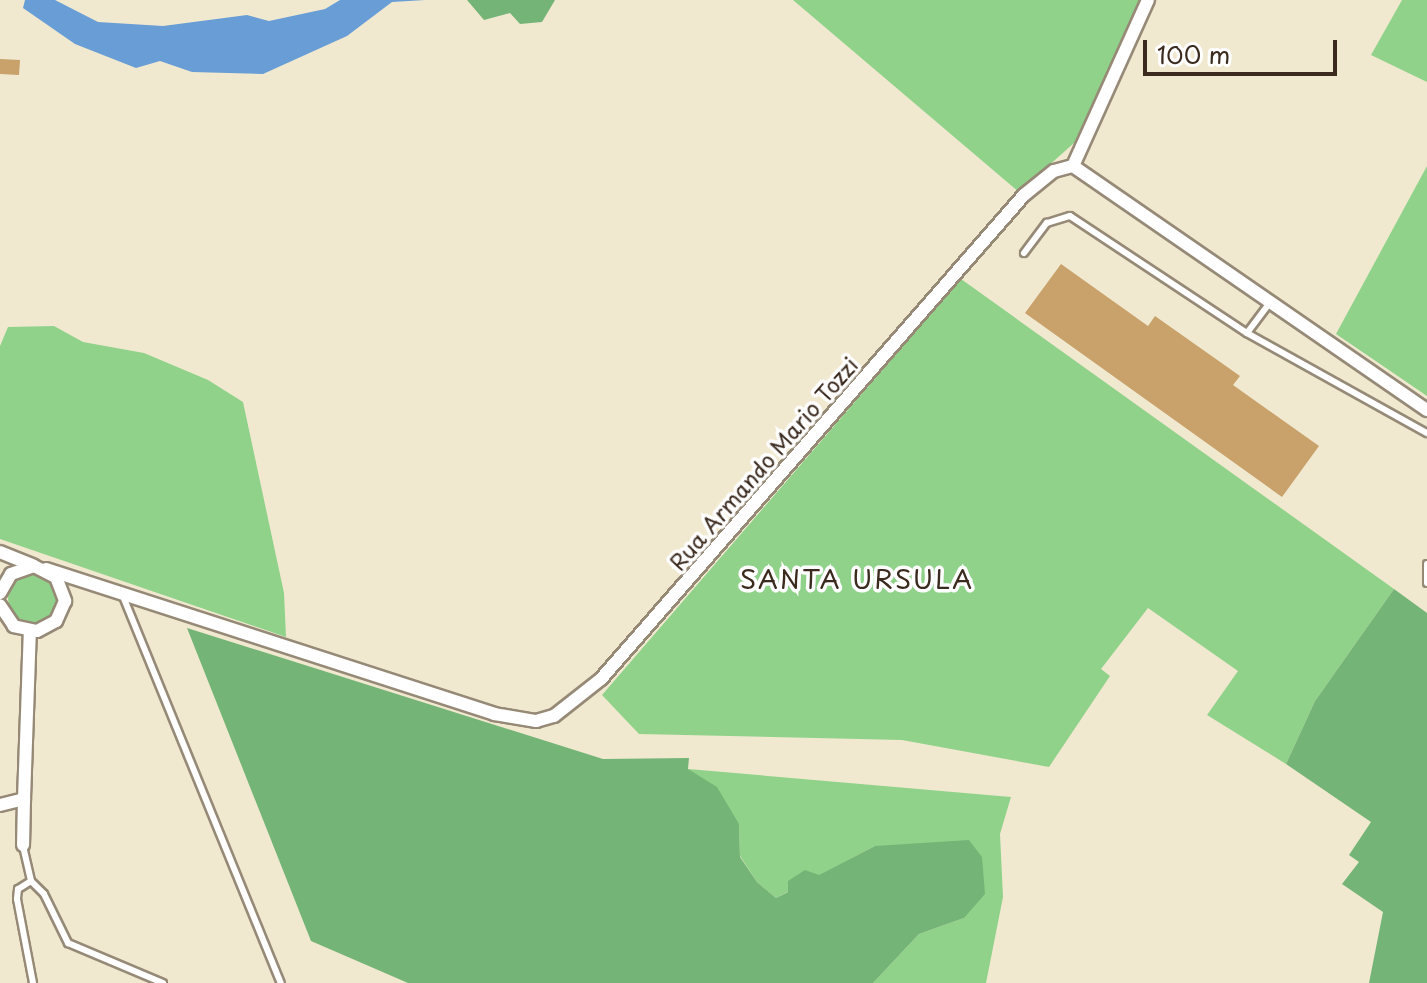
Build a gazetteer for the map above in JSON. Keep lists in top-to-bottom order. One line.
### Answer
{"streets":{"street":["Rua Armando Mario Tozzi"]},"districts":["SANTA URSULA"],"scale_bar":"100 m"}
